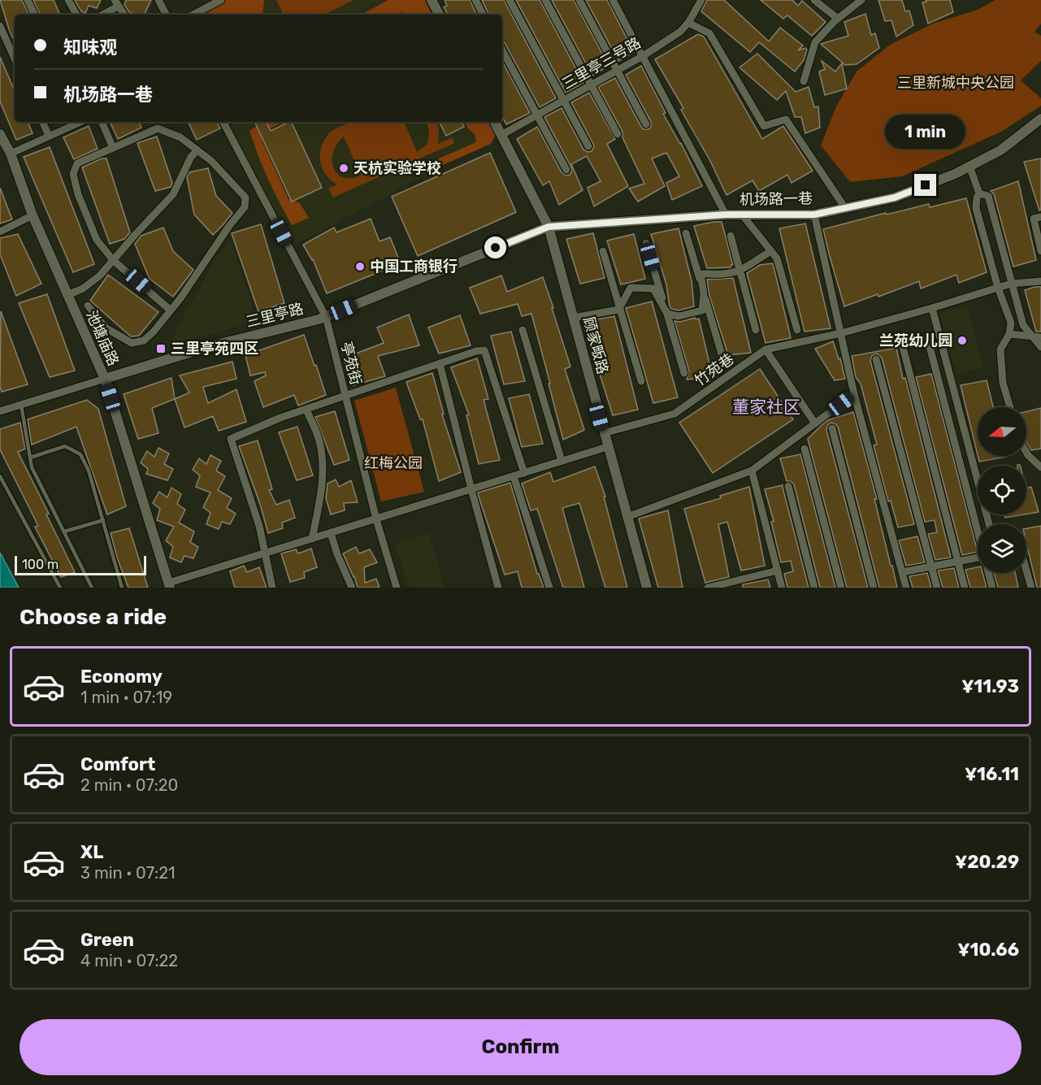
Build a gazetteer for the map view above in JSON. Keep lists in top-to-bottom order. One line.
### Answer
{"streets":{"street":["三里亭三号路","机场路一巷","三里亭路","池塘庙路","顾家畈路","亭苑街","竹苑巷"]},"crossings":[["三里亭三号路","顾家畈路"],["机场路一巷","三里亭路"],["机场路一巷","顾家畈路"],["三里亭路","池塘庙路"],["三里亭路","顾家畈路"],["三里亭路","亭苑街"],["顾家畈路","竹苑巷"]],"districts":["董家社区"],"parks":["三里新城中央公园","红梅公园"],"places":{"other":["天杭实验学校","中国工商银行","兰苑幼儿园"],"transit":["三里亭苑四区"]},"scale_bar":"100 m","north":"left","page":{"banner":["知味观","机场路一巷"],"bubble":"1 min","scale":"100 m","heading":"Choose a ride","list":[{"name":"Economy","note":"1 min · 07:19","value":"¥11.93"},{"name":"Comfort","note":"2 min · 07:20","value":"¥16.11"},{"name":"XL","note":"3 min · 07:21","value":"¥20.29"},{"name":"Green","note":"4 min · 07:22","value":"¥10.66"}],"buttons":"Confirm"}}
